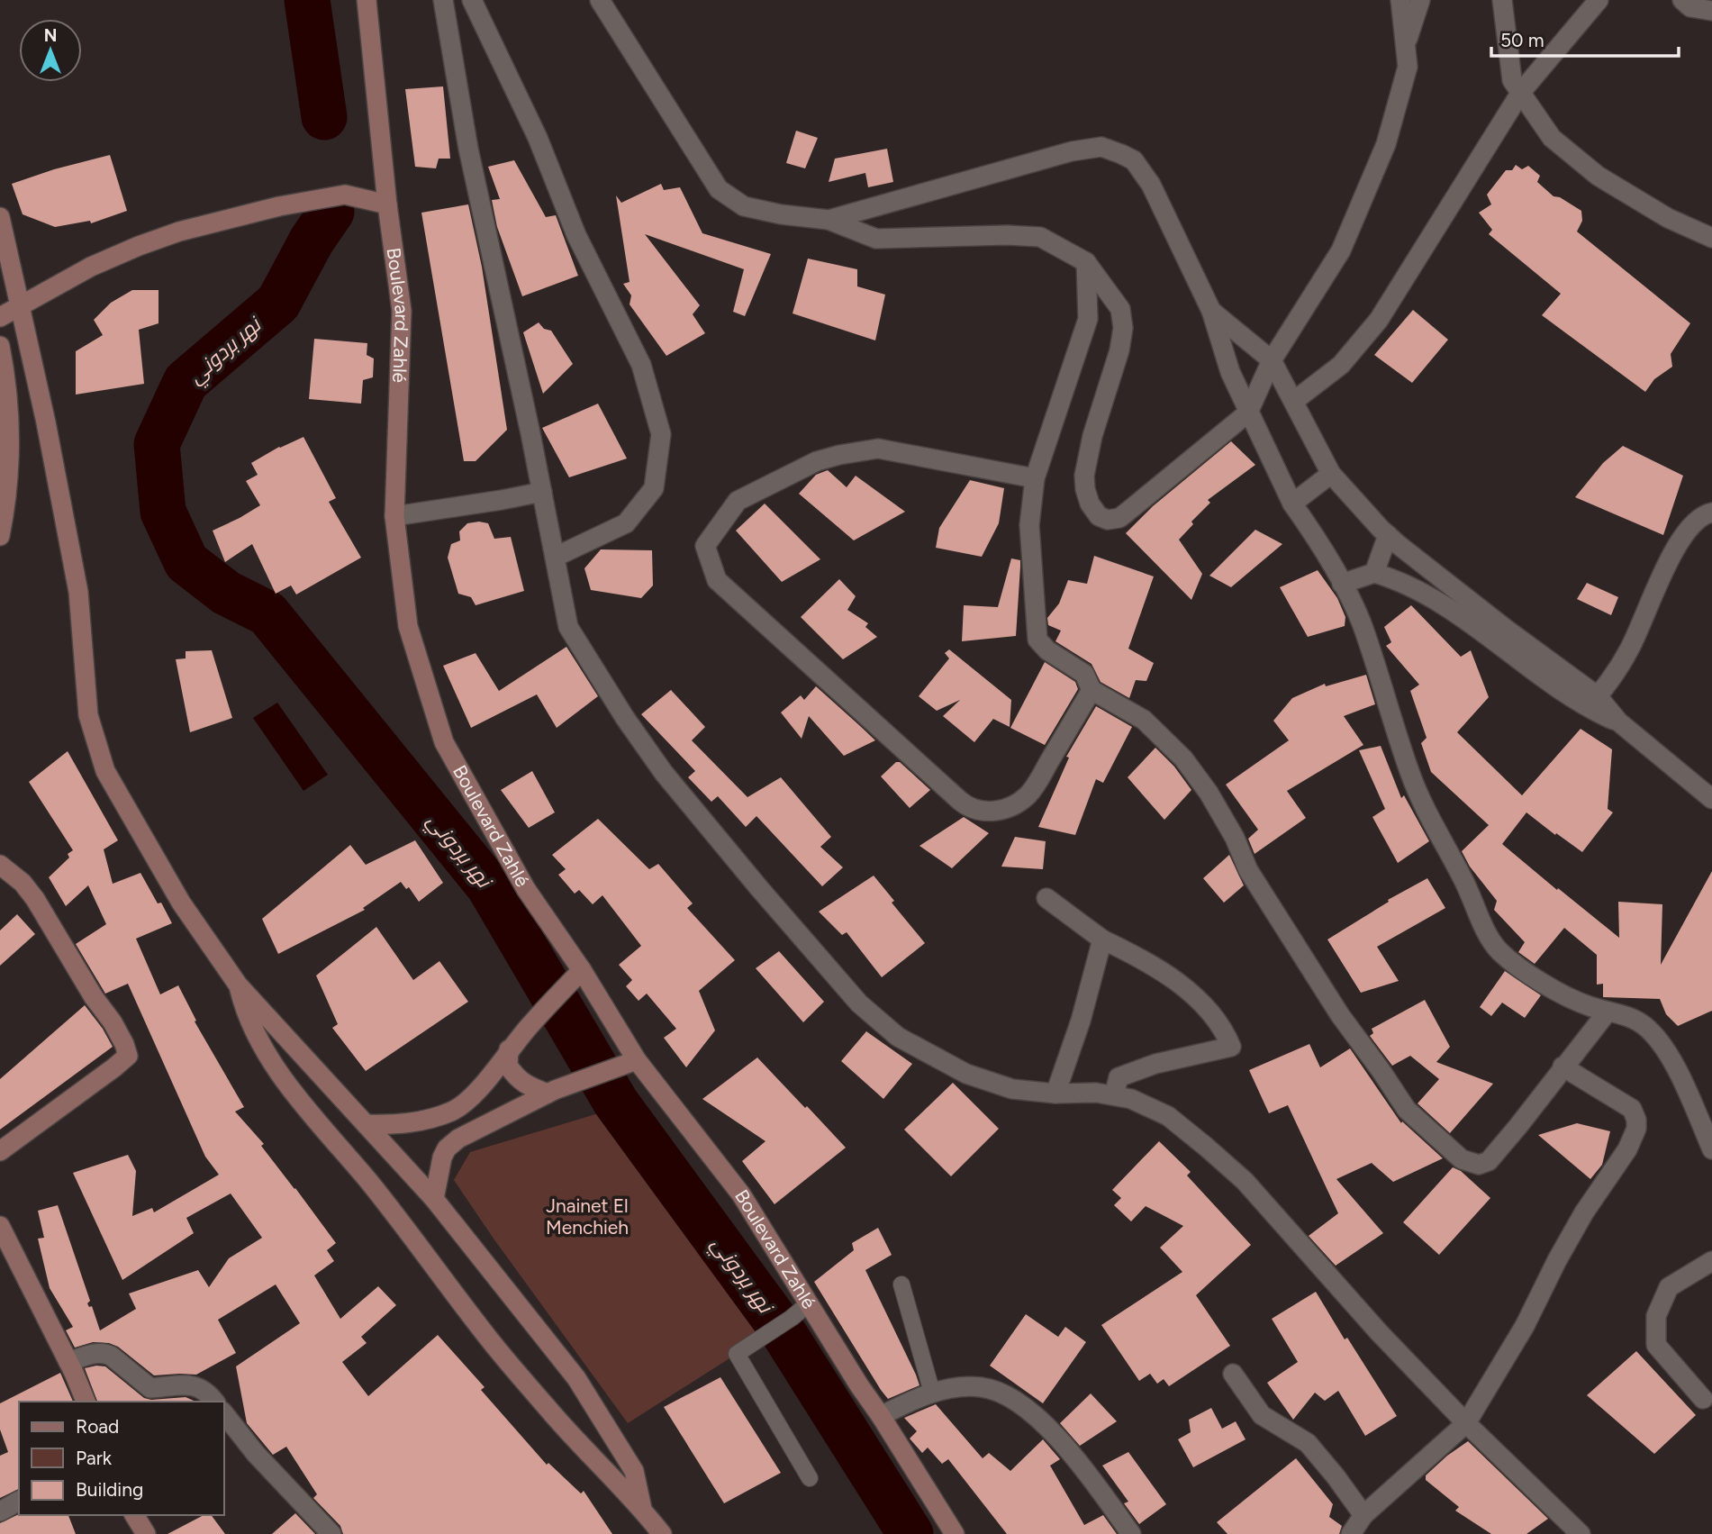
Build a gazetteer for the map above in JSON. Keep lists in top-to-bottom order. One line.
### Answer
{"streets":{"main road":["Boulevard Zahlé"]},"water":["نهر بردوني"],"parks":["Jnainet El Menchieh"],"legend":["Road","Park","Building"],"scale_bar":"50 m","north":"top"}
